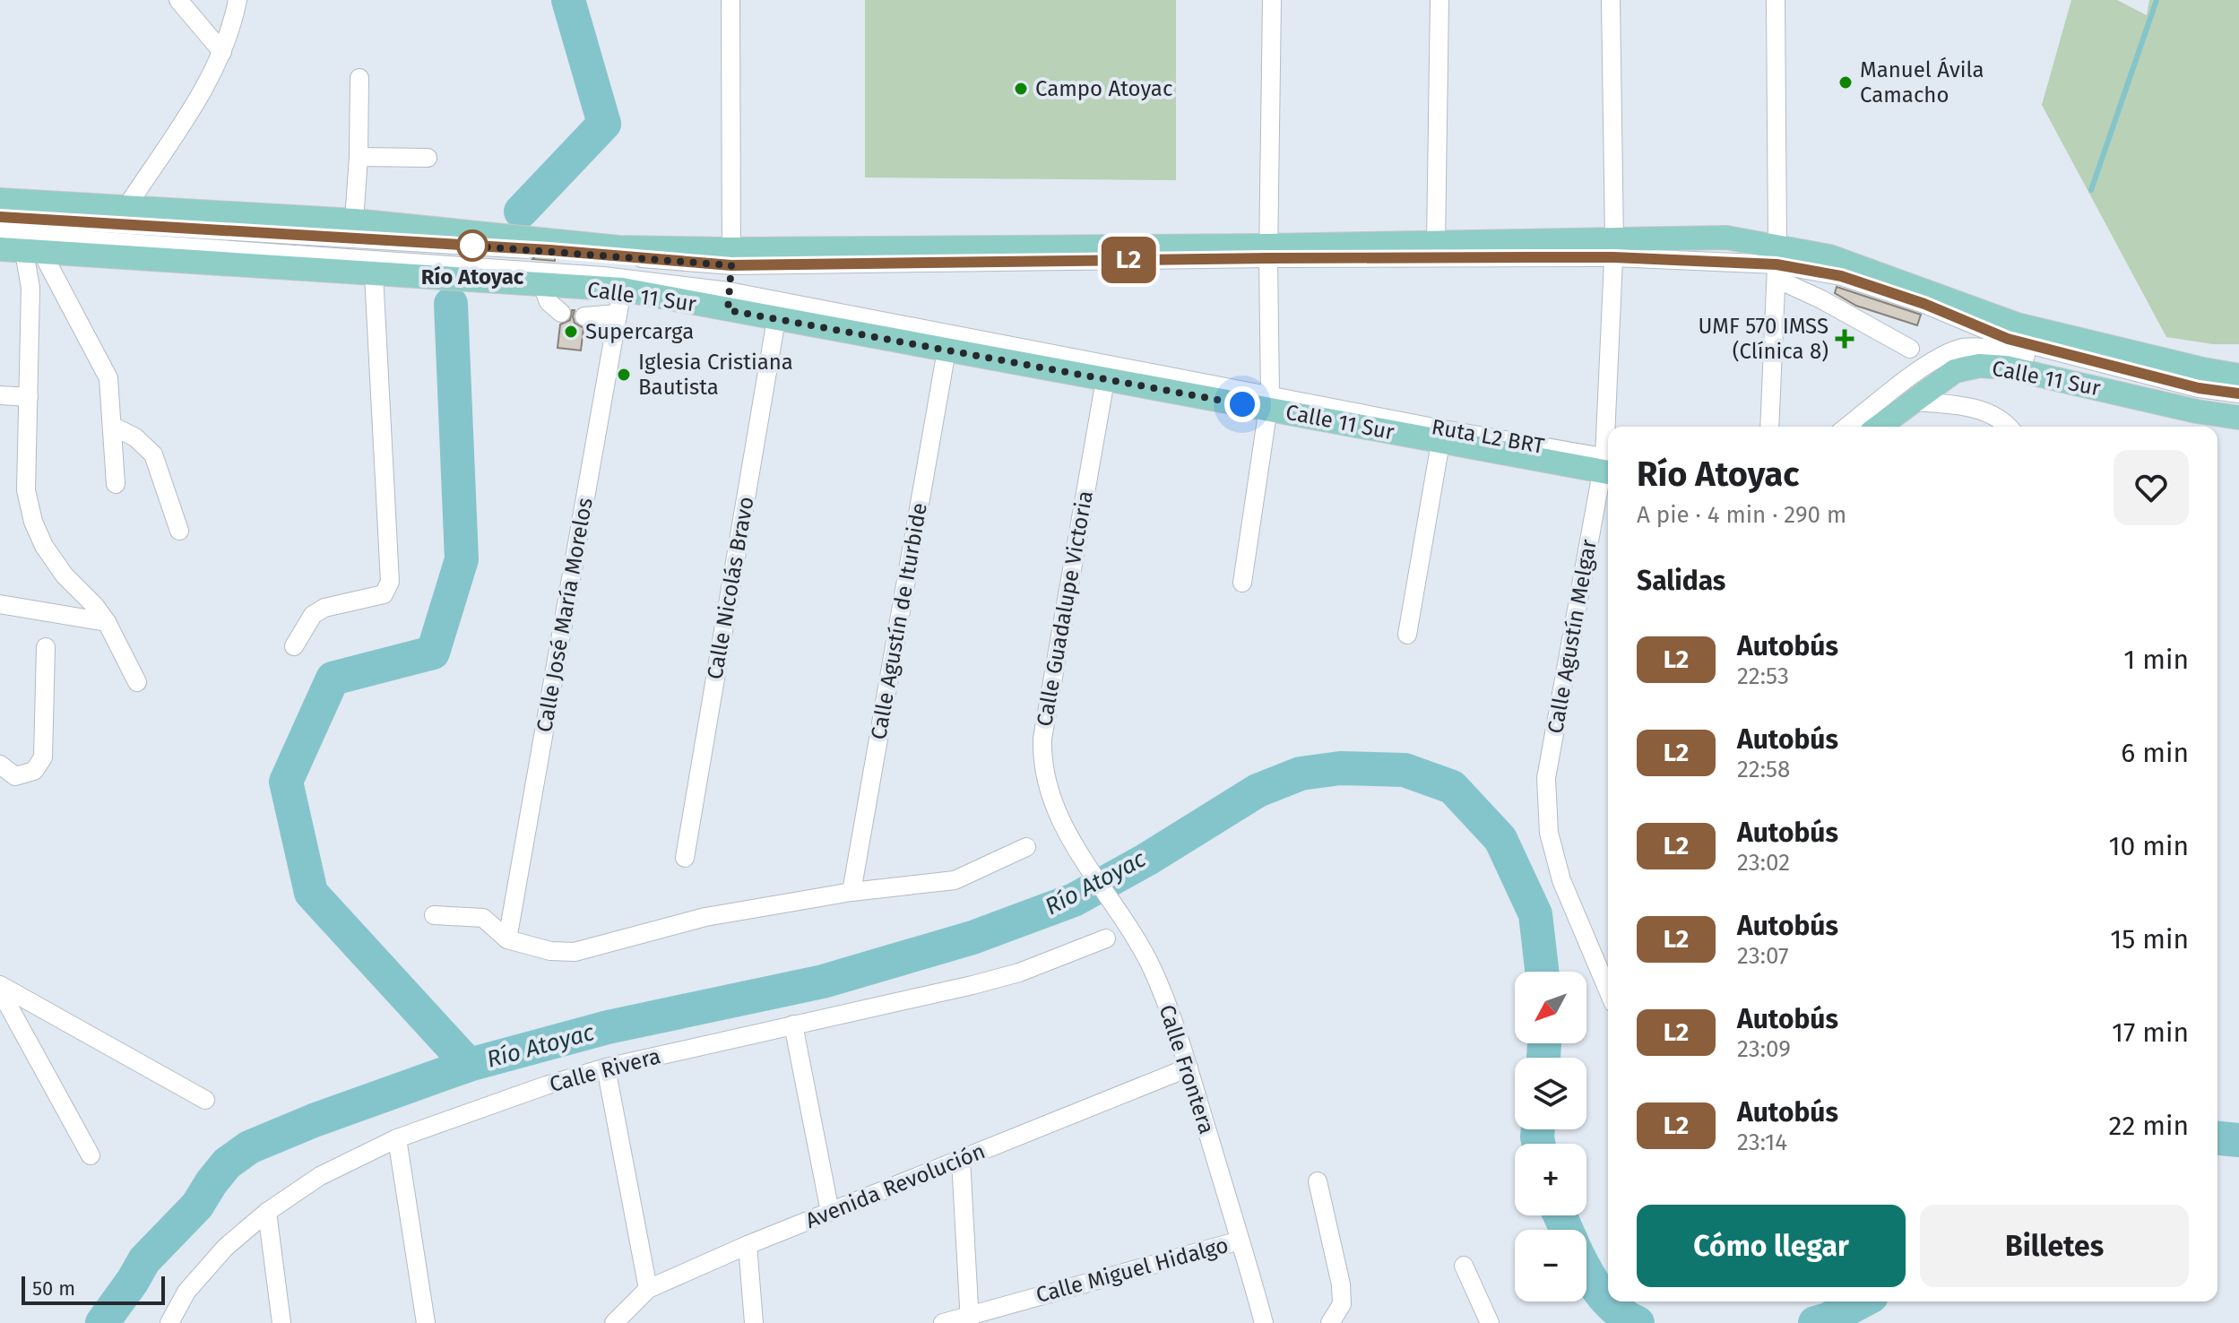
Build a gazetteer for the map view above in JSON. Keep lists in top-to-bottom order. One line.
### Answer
{"streets":{"main road":["Calle 11 Sur"],"street":["Ruta L2 BRT","Calle Nicolás Bravo","Calle Guadalupe Victoria","Calle José María Morelos","Calle Agustín de Iturbide","Calle Agustín Melgar","Calle Frontera","Calle Rivera","Avenida Revolución","Calle Miguel Hidalgo"]},"crossings":[["Calle 11 Sur","Ruta L2 BRT"],["Calle 11 Sur","Calle Nicolás Bravo"],["Calle 11 Sur","Calle Guadalupe Victoria"],["Calle 11 Sur","Calle José María Morelos"],["Calle 11 Sur","Calle Agustín de Iturbide"],["Calle 11 Sur","Calle Agustín Melgar"],["Ruta L2 BRT","Calle Agustín Melgar"],["Calle Guadalupe Victoria","Calle Frontera"],["Calle Frontera","Avenida Revolución"],["Calle Frontera","Calle Miguel Hidalgo"]],"water":["Río Atoyac"],"places":{"other":["Manuel Ávila Camacho","Campo Atoyac","Río Atoyac","Supercarga","Iglesia Cristiana Bautista"],"health":["UMF 570 IMSS (Clínica 8)"]},"lines":["bus line L2"],"scale_bar":"50 m","north":"bottom left","page":{"on_map":"L2","heading":[["Río Atoyac","A pie · 4 min · 290 m"],"Salidas"],"list":[{"mark":"L2","name":"Autobús","note":"22:53","value":"1 min"},{"mark":"L2","name":"Autobús","note":"22:58","value":"6 min"},{"mark":"L2","name":"Autobús","note":"23:02","value":"10 min"},{"mark":"L2","name":"Autobús","note":"23:07","value":"15 min"},{"mark":"L2","name":"Autobús","note":"23:09","value":"17 min"},{"mark":"L2","name":"Autobús","note":"23:14","value":"22 min"}],"map_buttons":["+","−"],"buttons":["Cómo llegar","Billetes"],"scale":"50 m"}}
